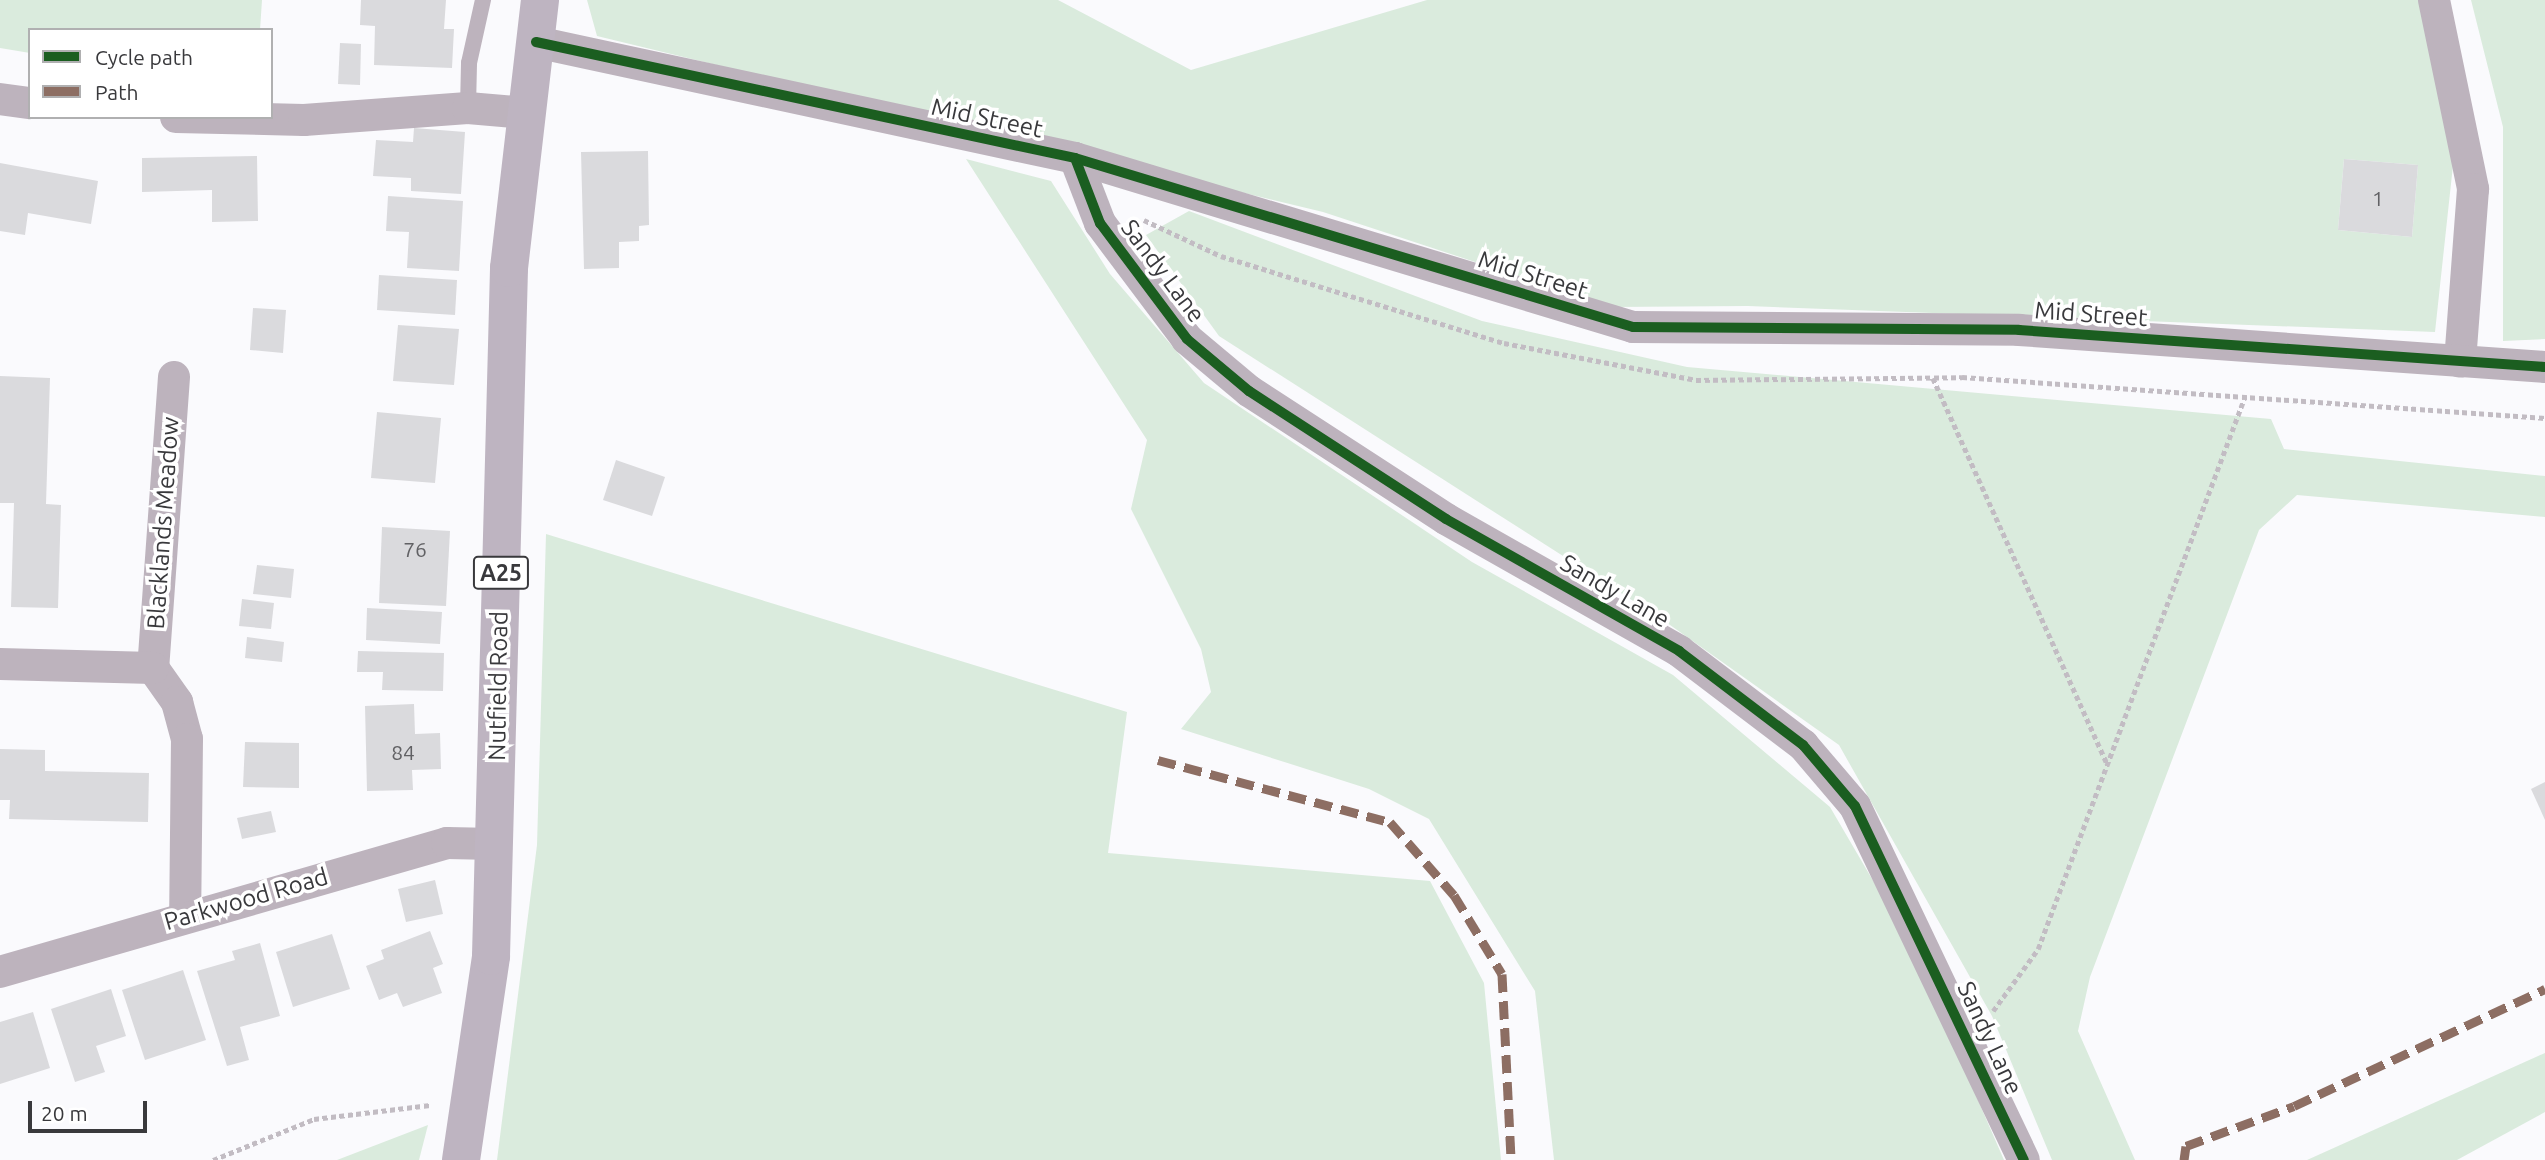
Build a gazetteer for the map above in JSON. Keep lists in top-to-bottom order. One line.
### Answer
{"streets":{"main road":["A25","Nutfield Road"],"street":["Mid Street","Sandy Lane","Blacklands Meadow","Parkwood Road"]},"crossings":[["Mid Street","Sandy Lane"],["Mid Street","A25"],["Mid Street","Nutfield Road"],["A25","Nutfield Road"],["Nutfield Road","Parkwood Road"]],"house_numbers":["1","76","84"],"legend":["Cycle path","Path"],"scale_bar":"20 m"}
